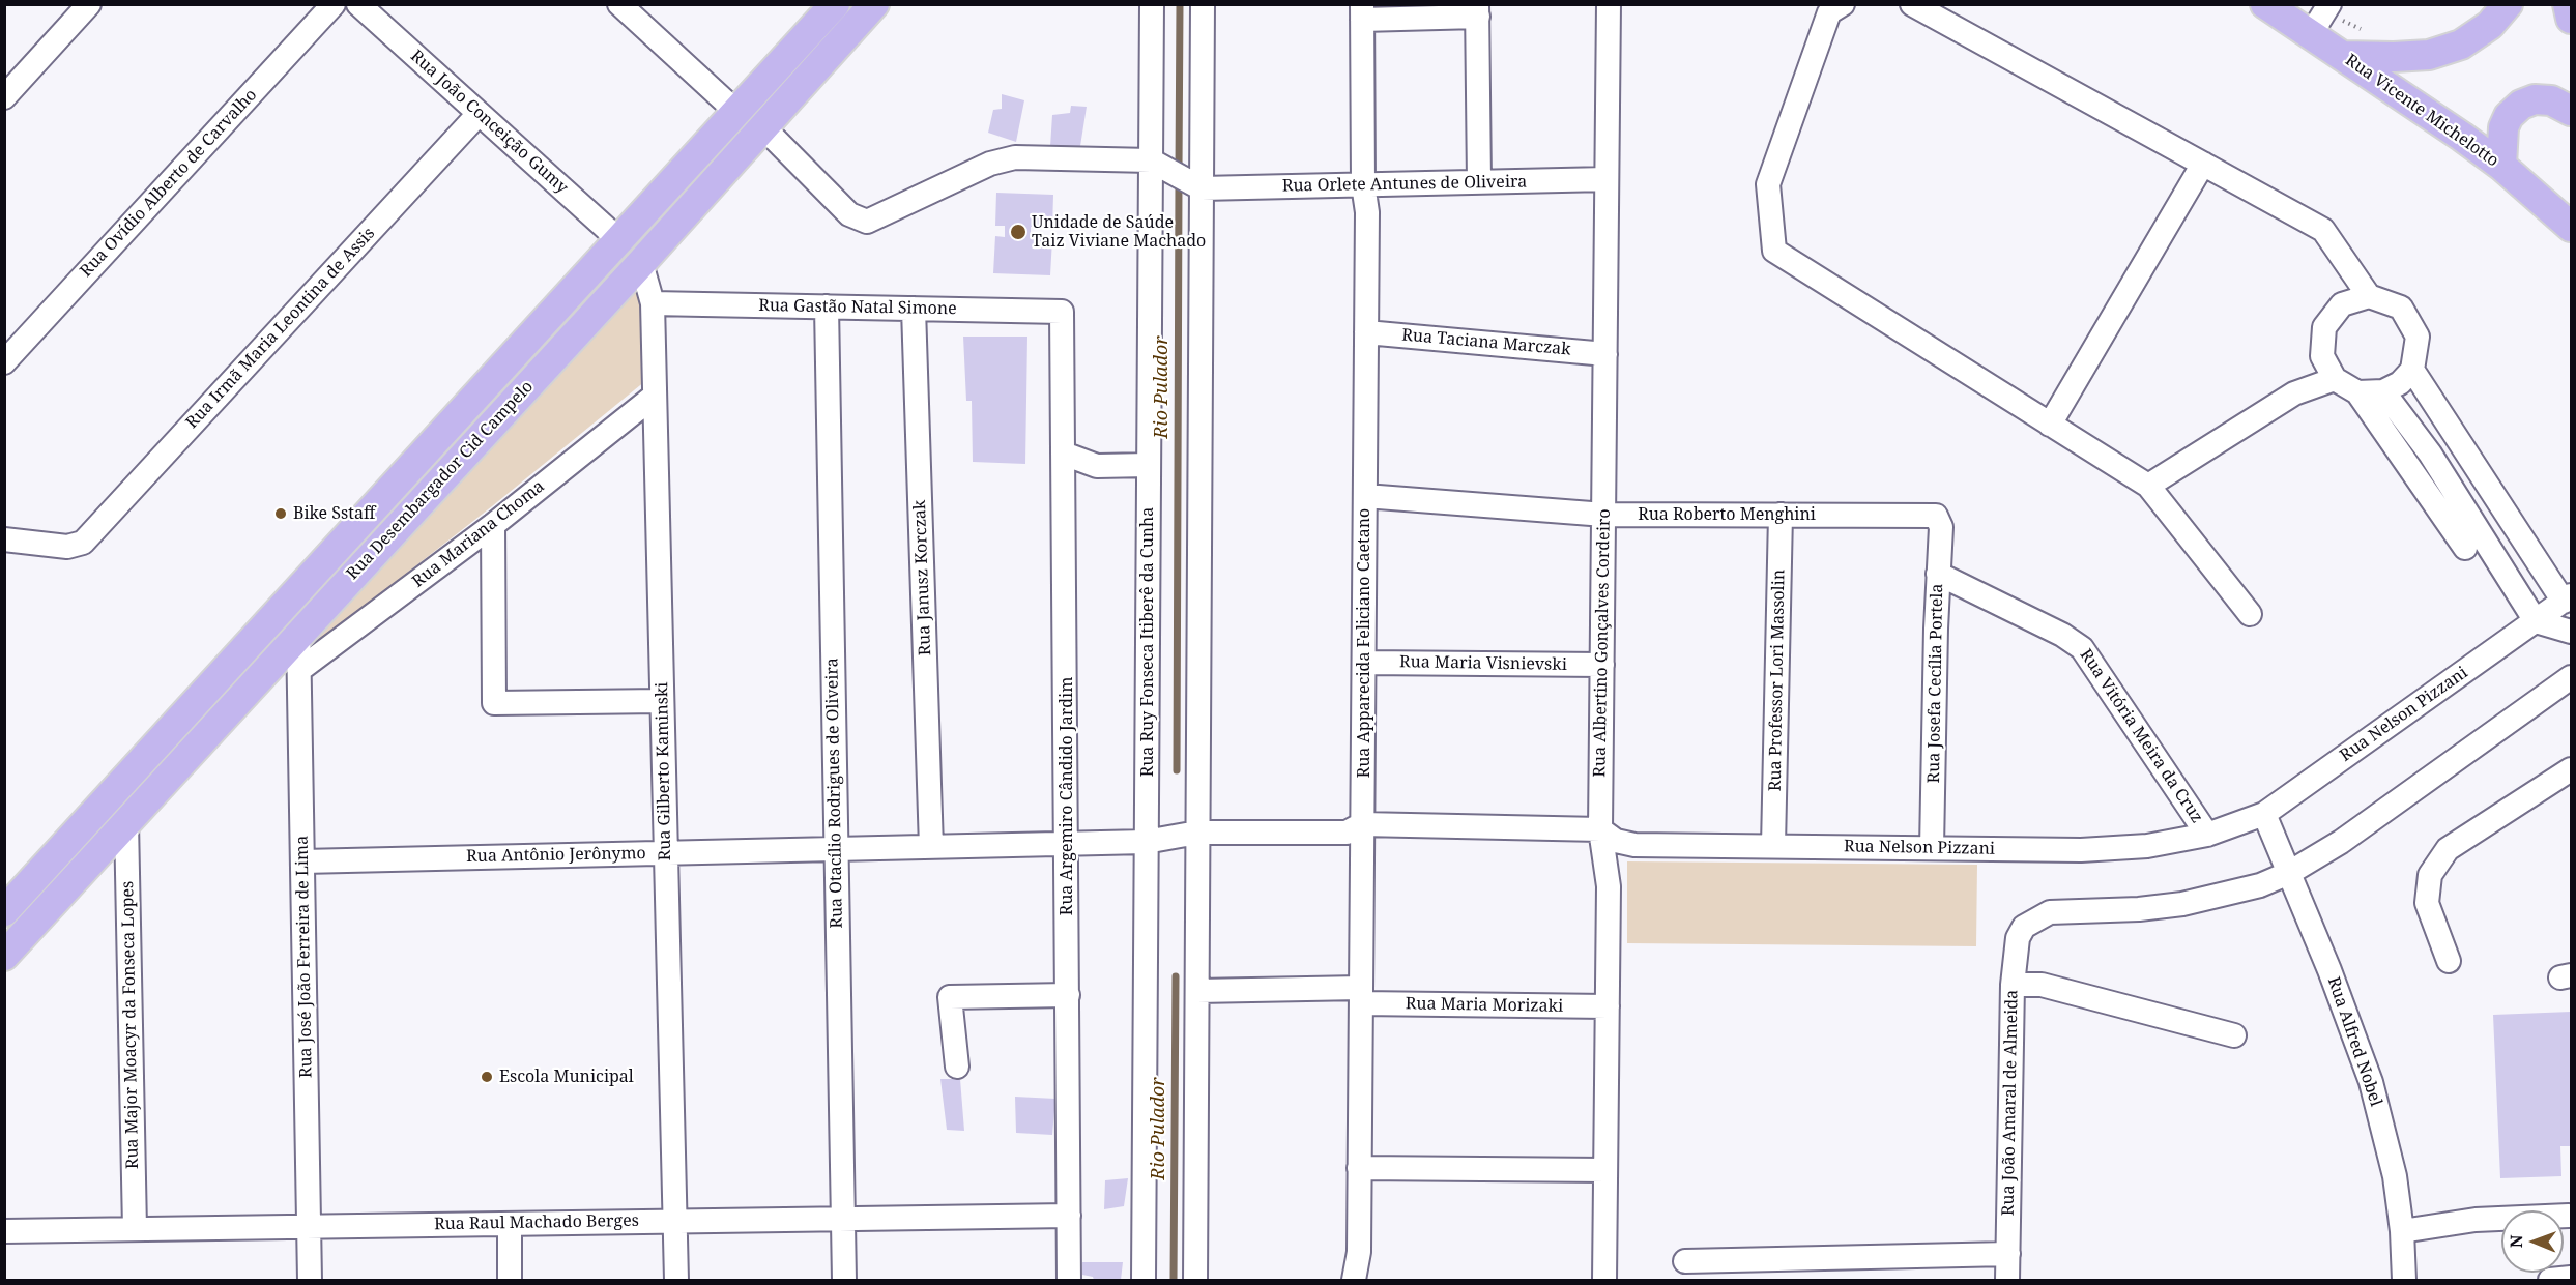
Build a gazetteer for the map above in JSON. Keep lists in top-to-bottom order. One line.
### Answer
{"streets":{"main road":["Rua Vicente Michelotto","Rua Desembargador Cid Campelo"],"street":["Rua João Conceição Gumy","Rua Ovídio Alberto de Carvalho","Rua Orlete Antunes de Oliveira","Rua Gastão Natal Simone","Rua Irmã Maria Leontina de Assis","Rua Taciana Marczak","Rua Roberto Menghini","Rua Mariana Choma","Rua Janusz Korczak","Rua Ruy Fonseca Itiberê da Cunha","Rua Apparecida Feliciano Caetano","Rua Albertino Gonçalves Cordeiro","Rua Maria Visnievski","Rua Professor Lori Massolin","Rua Josefa Cecília Portela","Rua Nelson Pizzani","Rua Vitória Meira da Cruz","Rua Gilberto Kaminski","Rua Otacílio Rodrigues de Oliveira","Rua Argemiro Cândido Jardim","Rua Antônio Jerônymo","Rua José João Ferreira de Lima","Rua Maria Morizaki","Rua Major Moacyr da Fonseca Lopes","Rua Alfred Nobel","Rua João Amaral de Almeida","Rua Raul Machado Berges"]},"crossings":[["Rua João Conceição Gumy","Rua Irmã Maria Leontina de Assis"],["Rua João Conceição Gumy","Rua Desembargador Cid Campelo"],["Rua Orlete Antunes de Oliveira","Rua Apparecida Feliciano Caetano"],["Rua Orlete Antunes de Oliveira","Rua Albertino Gonçalves Cordeiro"],["Rua Gastão Natal Simone","Rua Janusz Korczak"],["Rua Gastão Natal Simone","Rua Gilberto Kaminski"],["Rua Gastão Natal Simone","Rua Otacílio Rodrigues de Oliveira"],["Rua Gastão Natal Simone","Rua Argemiro Cândido Jardim"],["Rua Taciana Marczak","Rua Apparecida Feliciano Caetano"],["Rua Taciana Marczak","Rua Albertino Gonçalves Cordeiro"],["Rua Desembargador Cid Campelo","Rua Gilberto Kaminski"],["Rua Desembargador Cid Campelo","Rua José João Ferreira de Lima"],["Rua Desembargador Cid Campelo","Rua Major Moacyr da Fonseca Lopes"],["Rua Roberto Menghini","Rua Apparecida Feliciano Caetano"],["Rua Roberto Menghini","Rua Albertino Gonçalves Cordeiro"],["Rua Roberto Menghini","Rua Professor Lori Massolin"],["Rua Roberto Menghini","Rua Josefa Cecília Portela"],["Rua Mariana Choma","Rua Gilberto Kaminski"],["Rua Mariana Choma","Rua José João Ferreira de Lima"],["Rua Janusz Korczak","Rua Antônio Jerônymo"],["Rua Ruy Fonseca Itiberê da Cunha","Rua Nelson Pizzani"],["Rua Ruy Fonseca Itiberê da Cunha","Rua Antônio Jerônymo"],["Rua Apparecida Feliciano Caetano","Rua Maria Visnievski"],["Rua Apparecida Feliciano Caetano","Rua Nelson Pizzani"],["Rua Apparecida Feliciano Caetano","Rua Maria Morizaki"],["Rua Albertino Gonçalves Cordeiro","Rua Maria Visnievski"],["Rua Albertino Gonçalves Cordeiro","Rua Nelson Pizzani"],["Rua Albertino Gonçalves Cordeiro","Rua Maria Morizaki"],["Rua Professor Lori Massolin","Rua Nelson Pizzani"],["Rua Josefa Cecília Portela","Rua Nelson Pizzani"],["Rua Josefa Cecília Portela","Rua Vitória Meira da Cruz"],["Rua Nelson Pizzani","Rua Vitória Meira da Cruz"],["Rua Nelson Pizzani","Rua Antônio Jerônymo"],["Rua Nelson Pizzani","Rua Alfred Nobel"],["Rua Gilberto Kaminski","Rua Antônio Jerônymo"],["Rua Gilberto Kaminski","Rua Raul Machado Berges"],["Rua Otacílio Rodrigues de Oliveira","Rua Antônio Jerônymo"],["Rua Otacílio Rodrigues de Oliveira","Rua Raul Machado Berges"],["Rua Argemiro Cândido Jardim","Rua Antônio Jerônymo"],["Rua Argemiro Cândido Jardim","Rua Raul Machado Berges"],["Rua Antônio Jerônymo","Rua José João Ferreira de Lima"],["Rua José João Ferreira de Lima","Rua Raul Machado Berges"],["Rua Major Moacyr da Fonseca Lopes","Rua Raul Machado Berges"],["Rua Alfred Nobel","Rua João Amaral de Almeida"]],"water":["Rio Pulador"],"places":["Unidade de Saúde Taiz Viviane Machado","Bike Sstaff","Escola Municipal"],"north":"left"}
